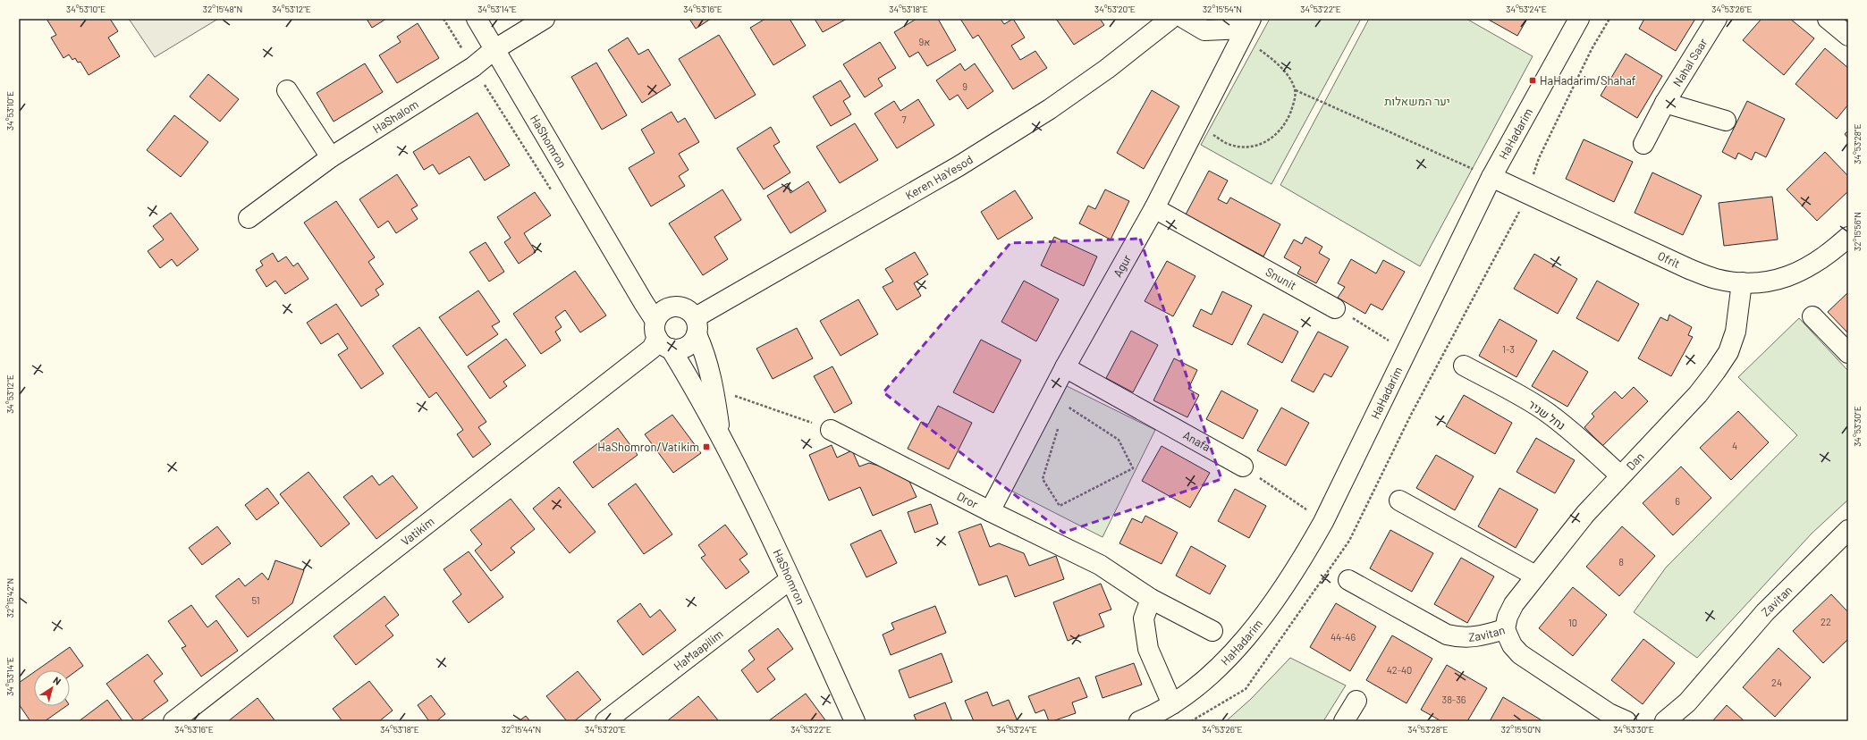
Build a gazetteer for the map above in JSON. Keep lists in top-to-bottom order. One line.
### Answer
{"streets":{"street":["Nahal Saar","HaShalom","HaHadarim","HaShomron","Keren HaYesod","Ofrit","Agur","Snunit","נחל שניר","Anafa","Dan","Dror","Vatikim","Zavitan","HaMaapilim"]},"crossings":[["HaShalom","HaShomron"],["HaHadarim","Ofrit"],["HaShomron","Keren HaYesod"],["HaShomron","Vatikim"],["HaShomron","HaMaapilim"],["Ofrit","Dan"],["Agur","Snunit"],["Agur","Anafa"],["Agur","Dror"],["נחל שניר","Dan"],["Dan","Zavitan"]],"parks":["יער המשאלות"],"places":{"transit":["HaHadarim/Shahaf","HaShomron/Vatikim"]},"house_numbers":["9א","9","7","1-3","4","6","8","51","22","10","44-46","42-40","24","38-36"],"north":"top right","coordinates":["34°53'10\"E","32°15'48\"N","34°53'12\"E","34°53'14\"E","34°53'16\"E","34°53'18\"E","34°53'20\"E","32°15'54\"N","34°53'22\"E","34°53'24\"E","34°53'26\"E","34°53'28\"E","32°15'56\"N","34°53'30\"E","32°15'42\"N","32°15'44\"N","32°15'50\"N"]}
